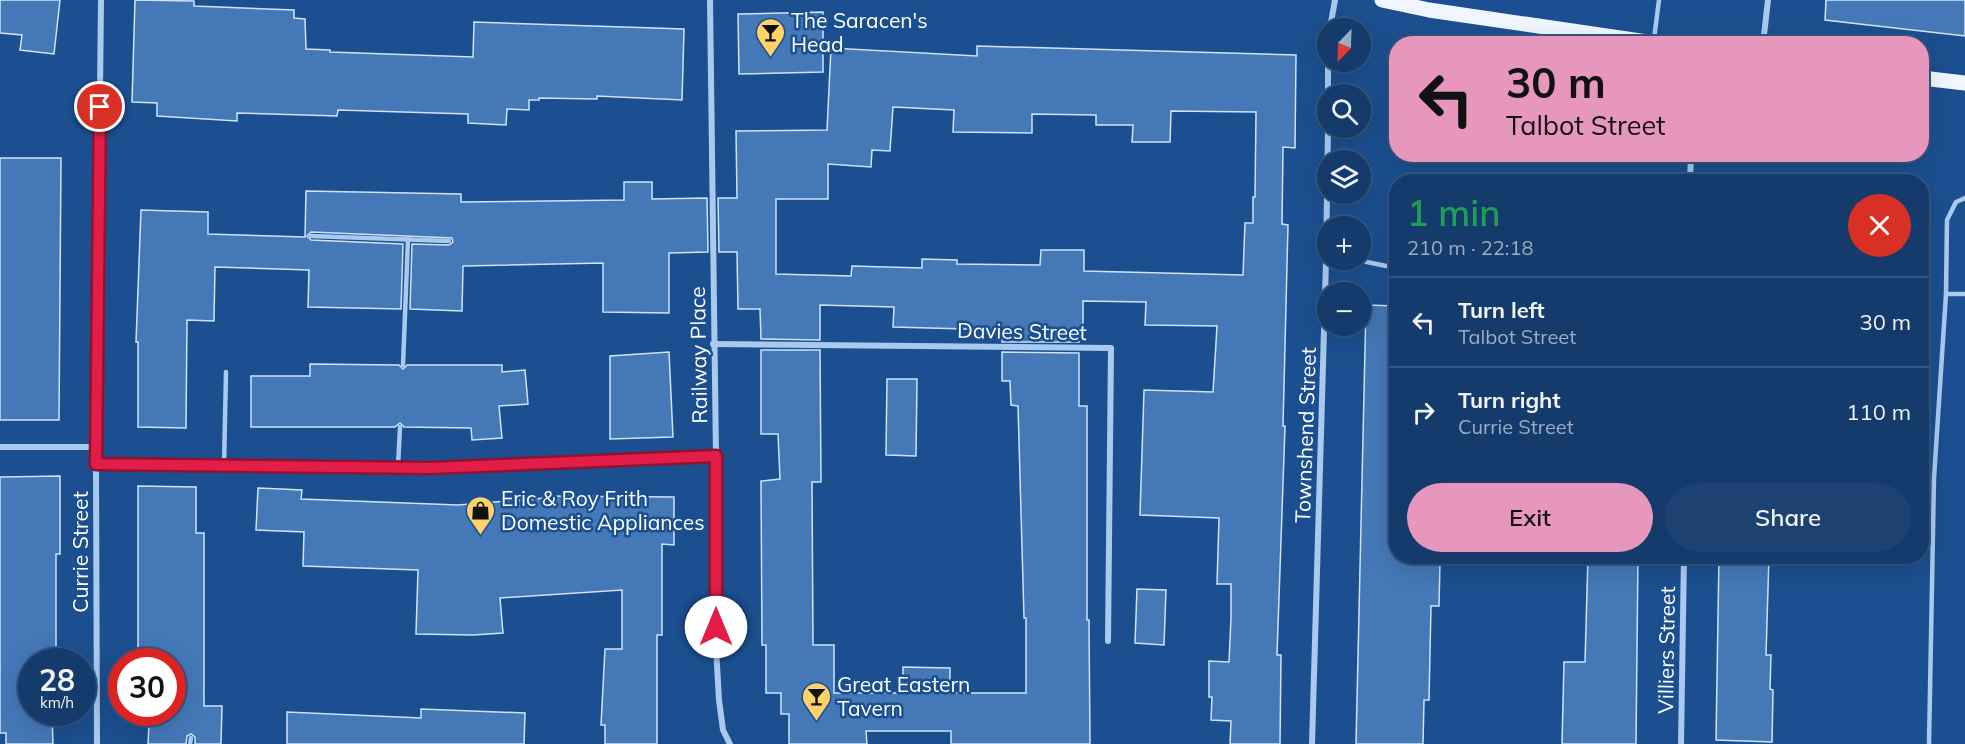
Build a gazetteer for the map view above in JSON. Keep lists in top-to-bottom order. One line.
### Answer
{"streets":{"street":["Davies Street","Railway Place","Townshend Street","Currie Street","Villiers Street"]},"crossings":[["Davies Street","Railway Place"]],"places":{"bar":["The Saracen's Head","Great Eastern Tavern"],"shop":["Eric & Roy Frith Domestic Appliances"]},"north":"bottom left","page":{"map_buttons":["+","−"],"turn":["30 m","Talbot Street"],"heading":["1 min","210 m · 22:18"],"list":[{"name":"Turn left","note":"Talbot Street","value":"30 m"},{"name":"Turn right","note":"Currie Street","value":"110 m"}],"buttons":["Exit","Share"],"speed":"28 km/h","limit":"30"}}
